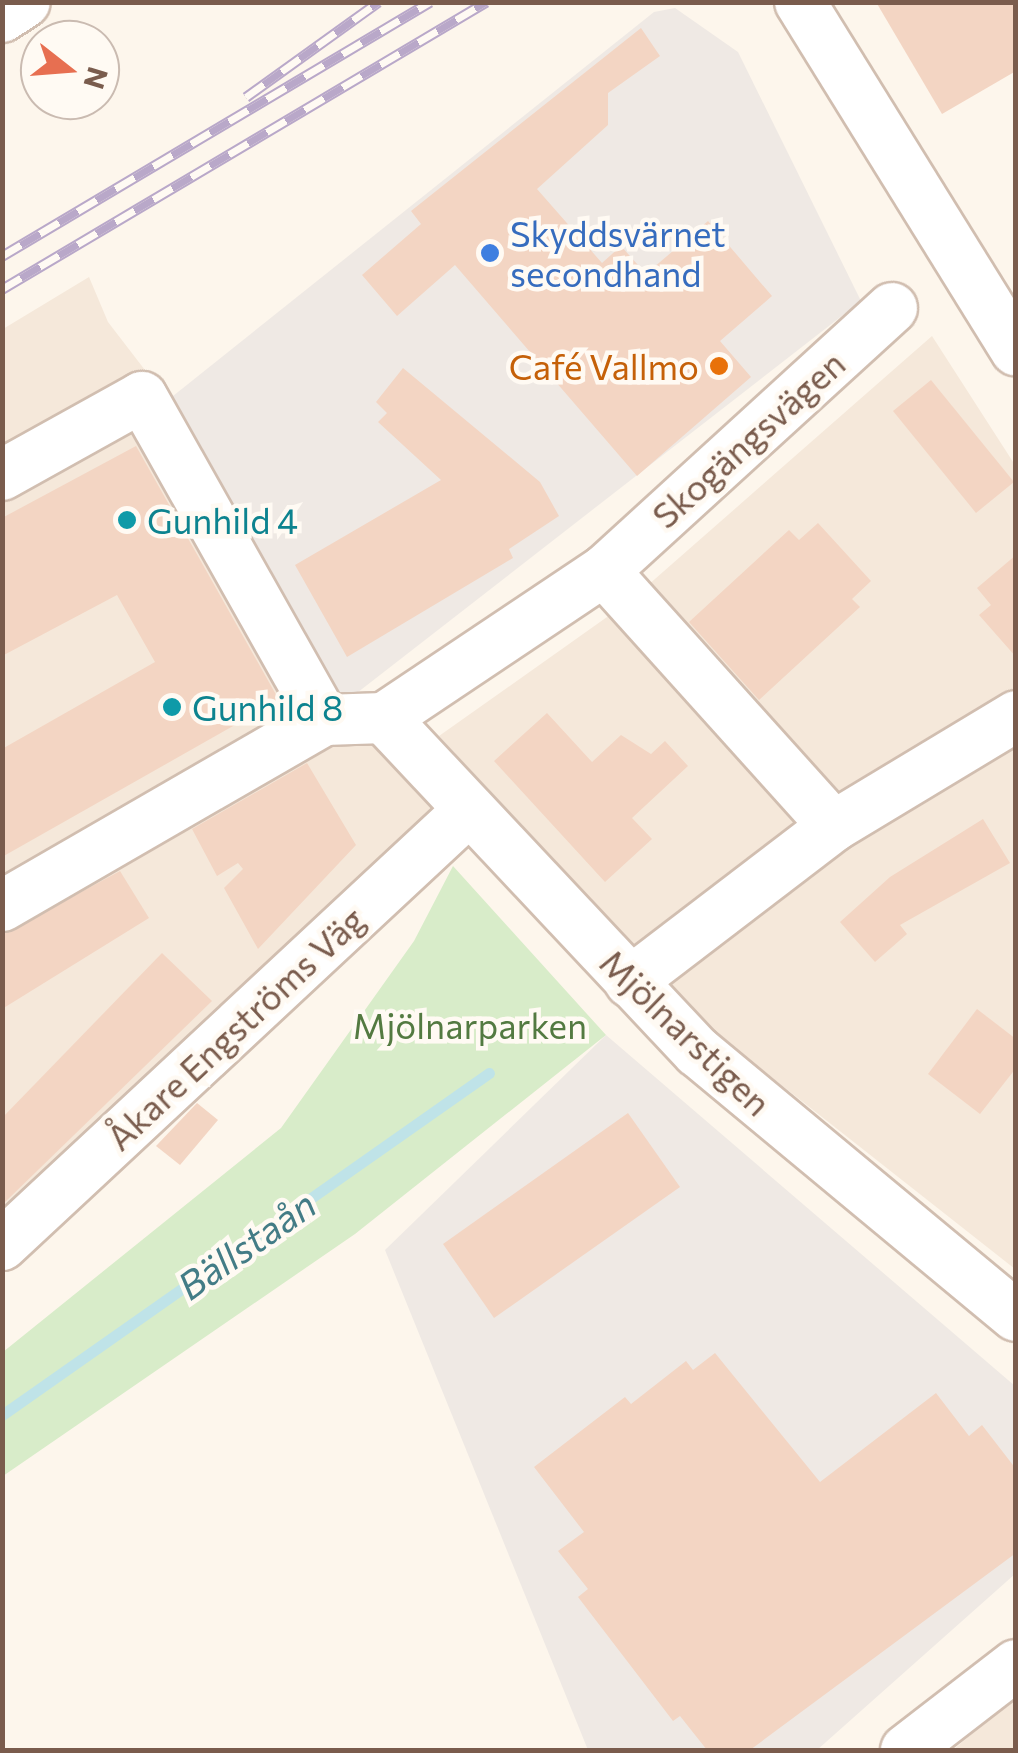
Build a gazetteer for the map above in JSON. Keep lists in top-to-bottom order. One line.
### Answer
{"streets":{"street":["Skogängsvägen","Åkare Engströms Väg","Mjölnarstigen"]},"crossings":[["Skogängsvägen","Mjölnarstigen"],["Åkare Engströms Väg","Mjölnarstigen"]],"water":["Bällstaån"],"parks":["Mjölnarparken"],"places":["Skyddsvärnet secondhand","Café Vallmo","Gunhild 4","Gunhild 8"],"north":"right"}
